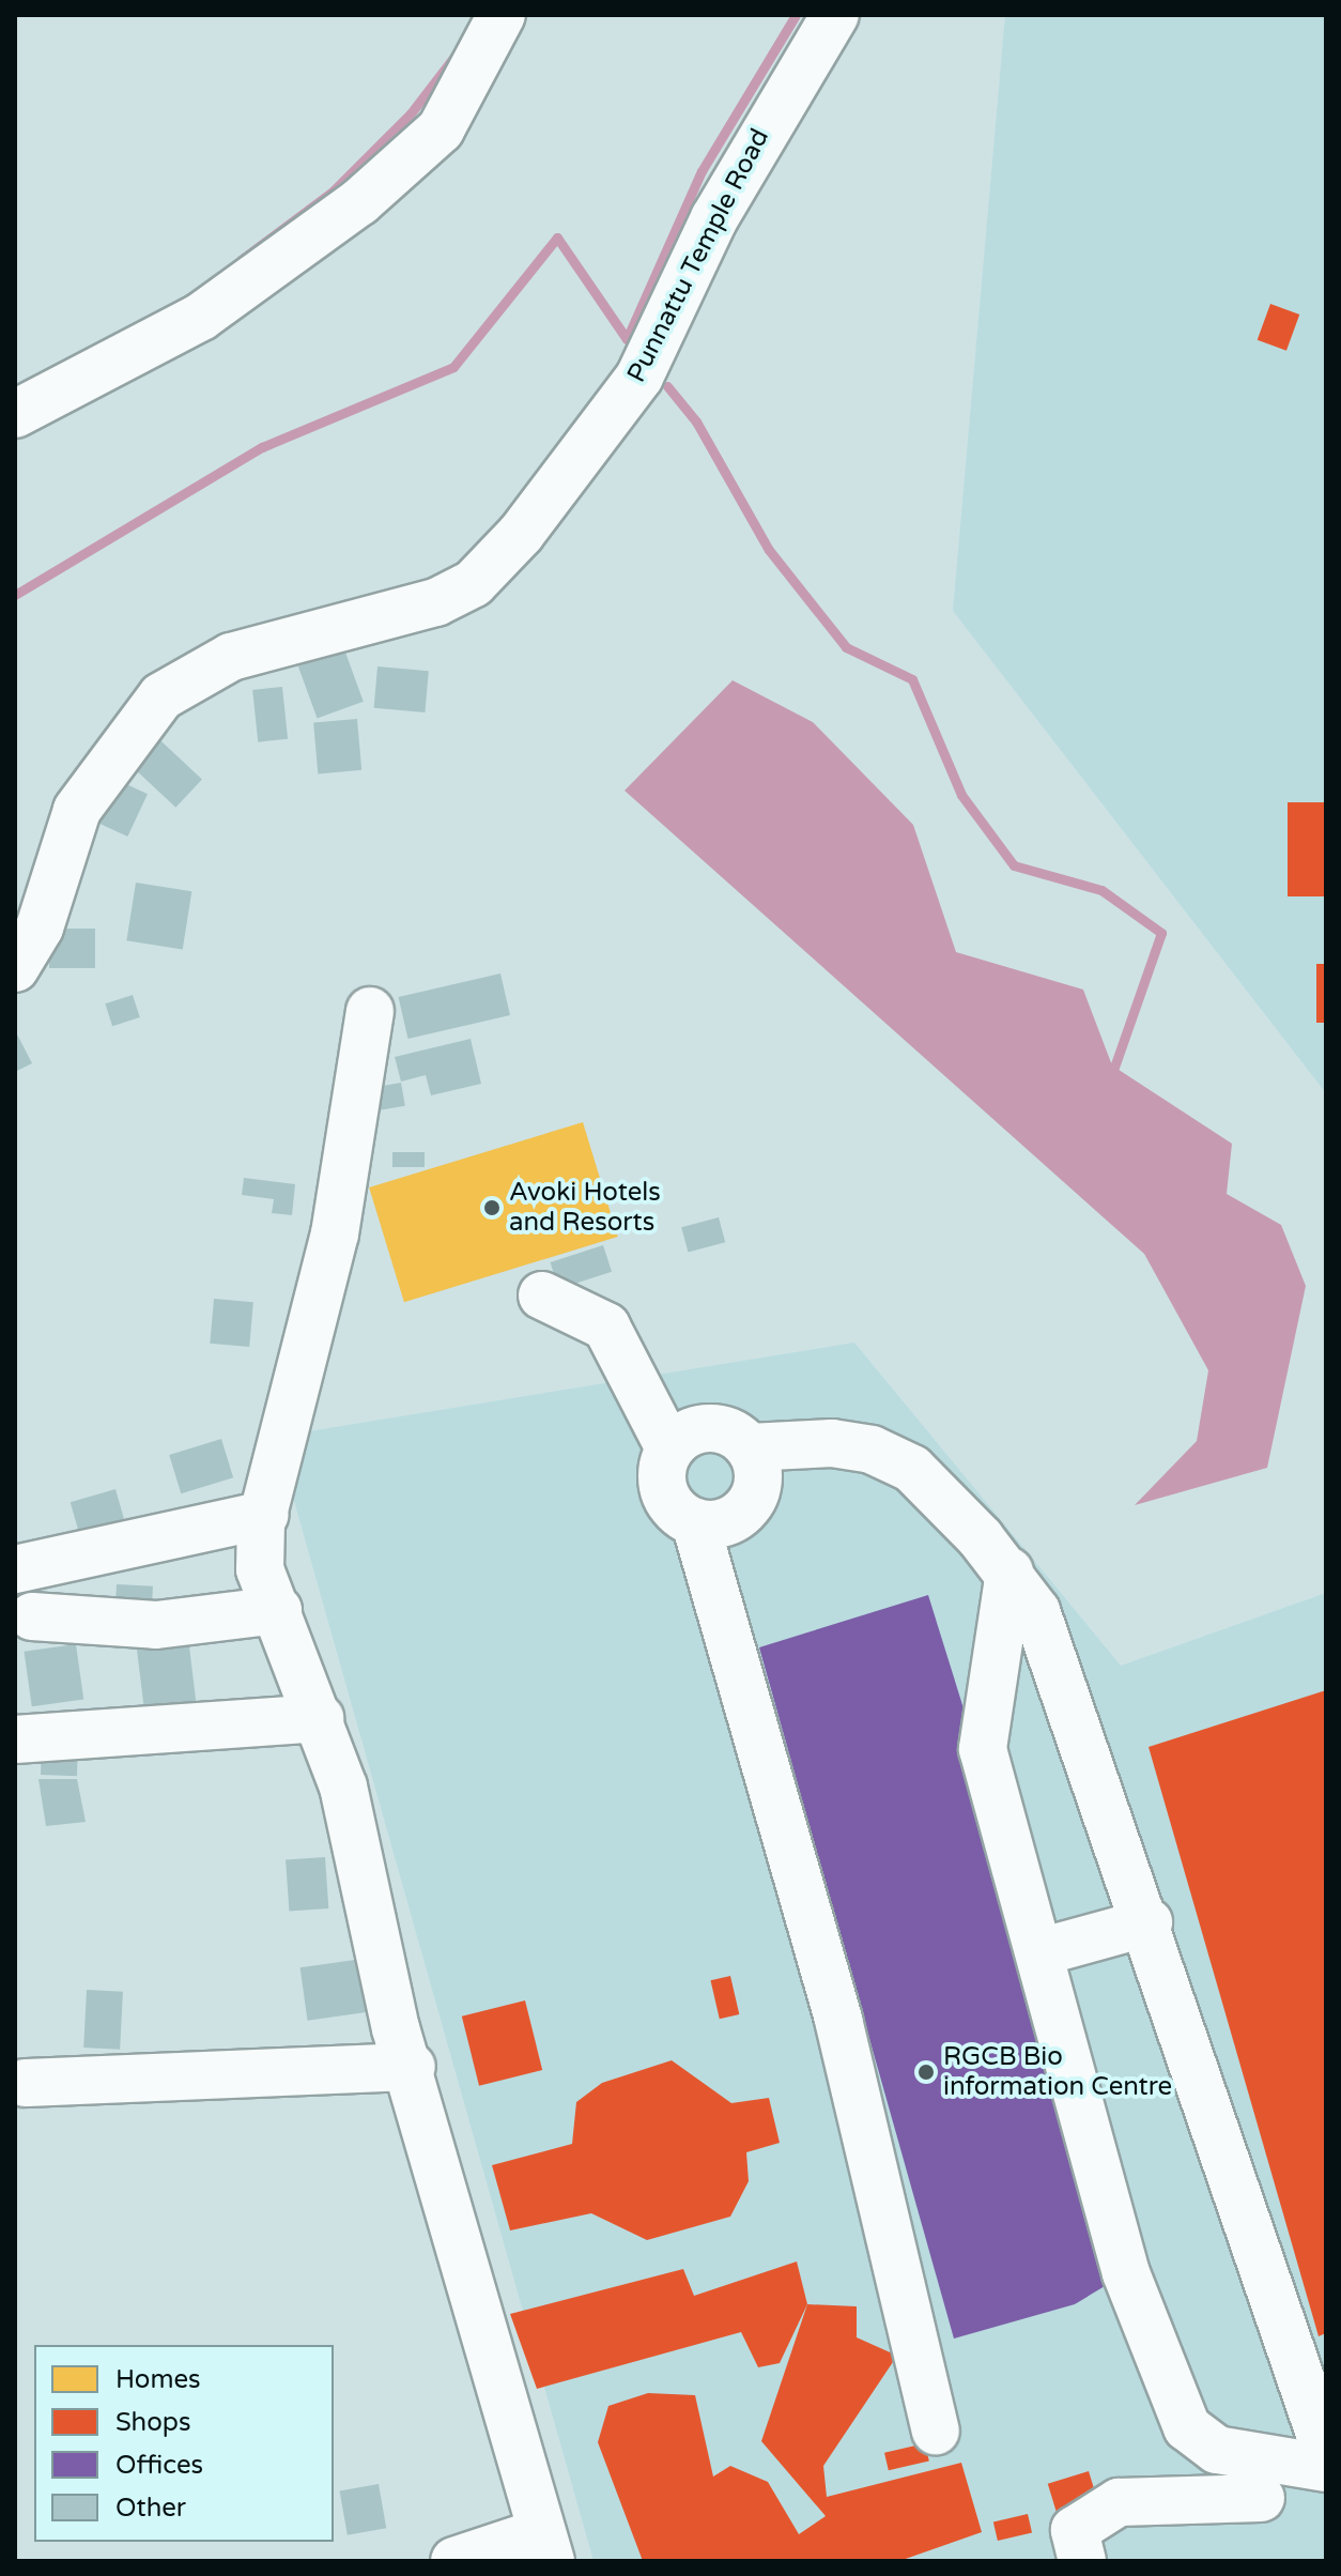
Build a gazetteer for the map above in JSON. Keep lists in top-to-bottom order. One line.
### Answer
{"streets":{"street":["Punnattu Temple Road"]},"places":["Avoki Hotels and Resorts","RGCB Bio information Centre"],"legend":["Homes","Shops","Offices","Other"]}
